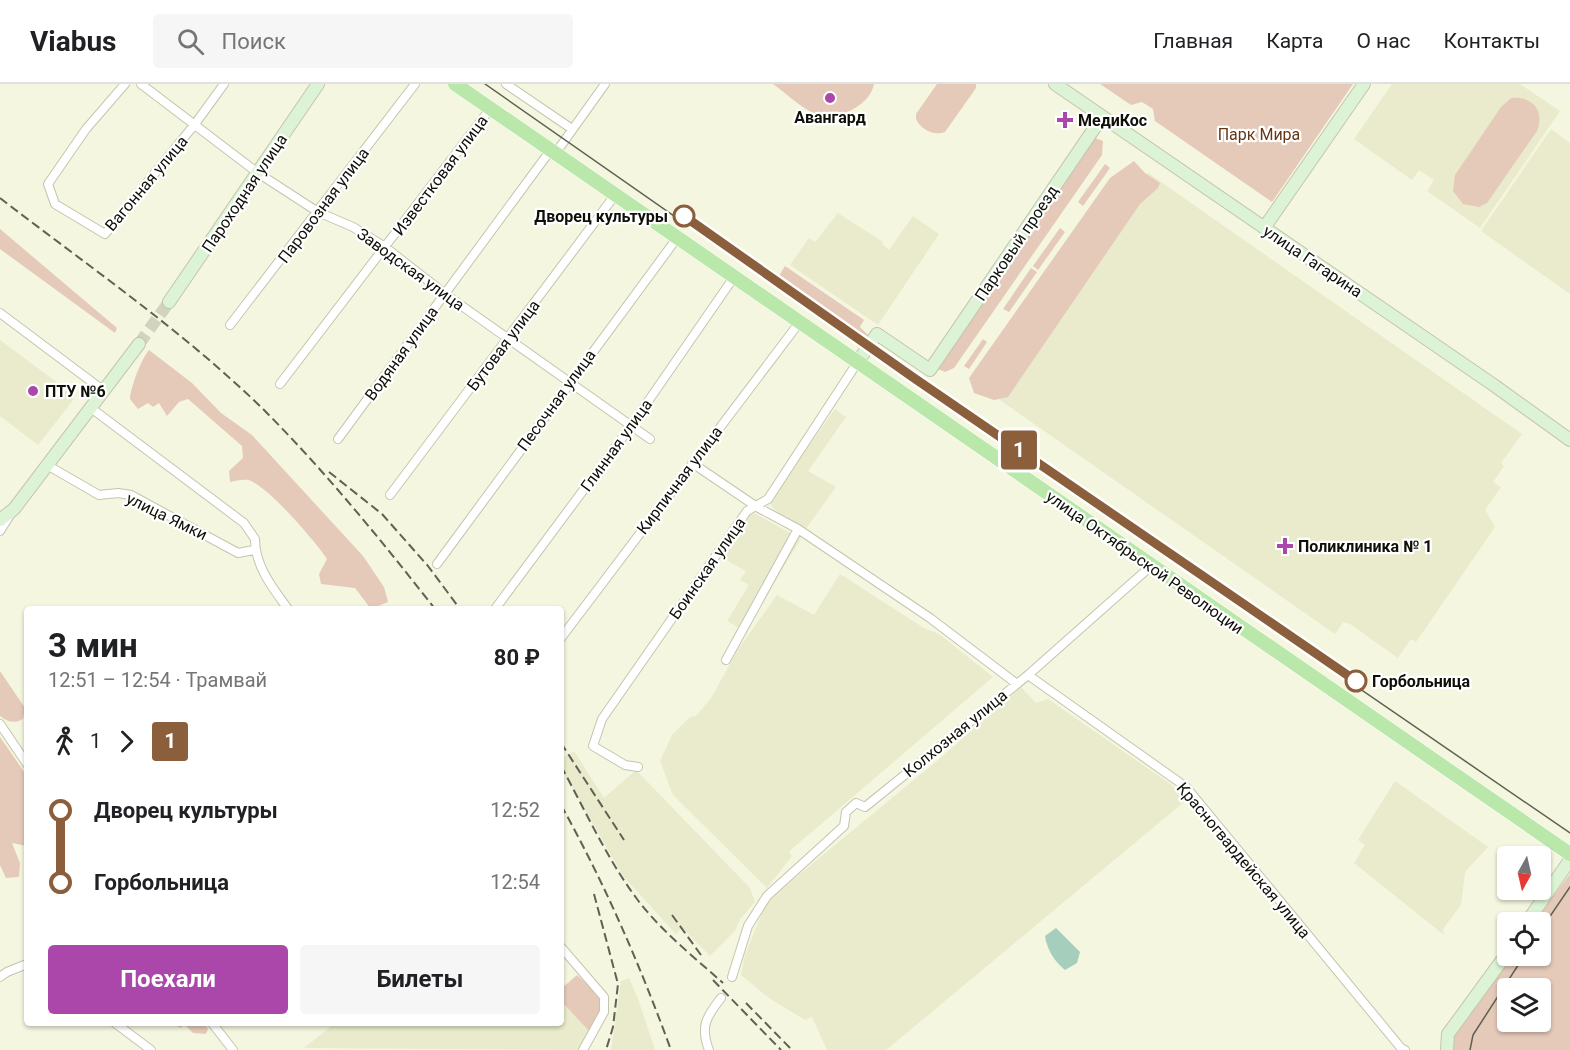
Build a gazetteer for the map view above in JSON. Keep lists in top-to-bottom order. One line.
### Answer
{"streets":{"main road":["улица Октябрьской Революции"],"street":["Известковая улица","Вагонная улица","Пароходная улица","Паровозная улица","Парковый проезд","улица Гагарина","Заводская улица","Бутовая улица","Водяная улица","Песочная улица","Глинная улица","Кирпичная улица","улица Ямки","Боинская улица","Колхозная улица","Красногвардейская улица"]},"crossings":[["Известковая улица","Заводская улица"],["Известковая улица","улица Октябрьской Революции"],["Вагонная улица","Заводская улица"],["Пароходная улица","Заводская улица"],["Паровозная улица","Заводская улица"],["Парковый проезд","улица Гагарина"],["Парковый проезд","улица Октябрьской Революции"],["Парковый проезд","Боинская улица"],["Заводская улица","Бутовая улица"],["Заводская улица","Водяная улица"],["Заводская улица","Песочная улица"],["Заводская улица","Глинная улица"],["Бутовая улица","улица Октябрьской Революции"],["Водяная улица","улица Октябрьской Революции"],["Песочная улица","улица Октябрьской Революции"],["Глинная улица","улица Октябрьской Революции"],["Кирпичная улица","улица Октябрьской Революции"],["улица Октябрьской Революции","Боинская улица"],["улица Октябрьской Революции","Колхозная улица"],["Колхозная улица","Красногвардейская улица"]],"parks":["Парк Мира"],"places":{"other":["Авангард","Дворец культуры","ПТУ №6","Горбольница"],"health":["МедиКос","Поликлиника № 1"]},"lines":["tram line 1"],"north":"bottom","page":{"header":"Viabus","search":"Поиск","nav":["Главная","Карта","О нас","Контакты"],"on_map":"1","heading":["3 мин","12:51 – 12:54 · Трамвай","80 ₽"],"legs":["1","1"],"list":[{"name":"Дворец культуры","value":"12:52"},{"name":"Горбольница","value":"12:54"}],"buttons":["Поехали","Билеты"]}}
